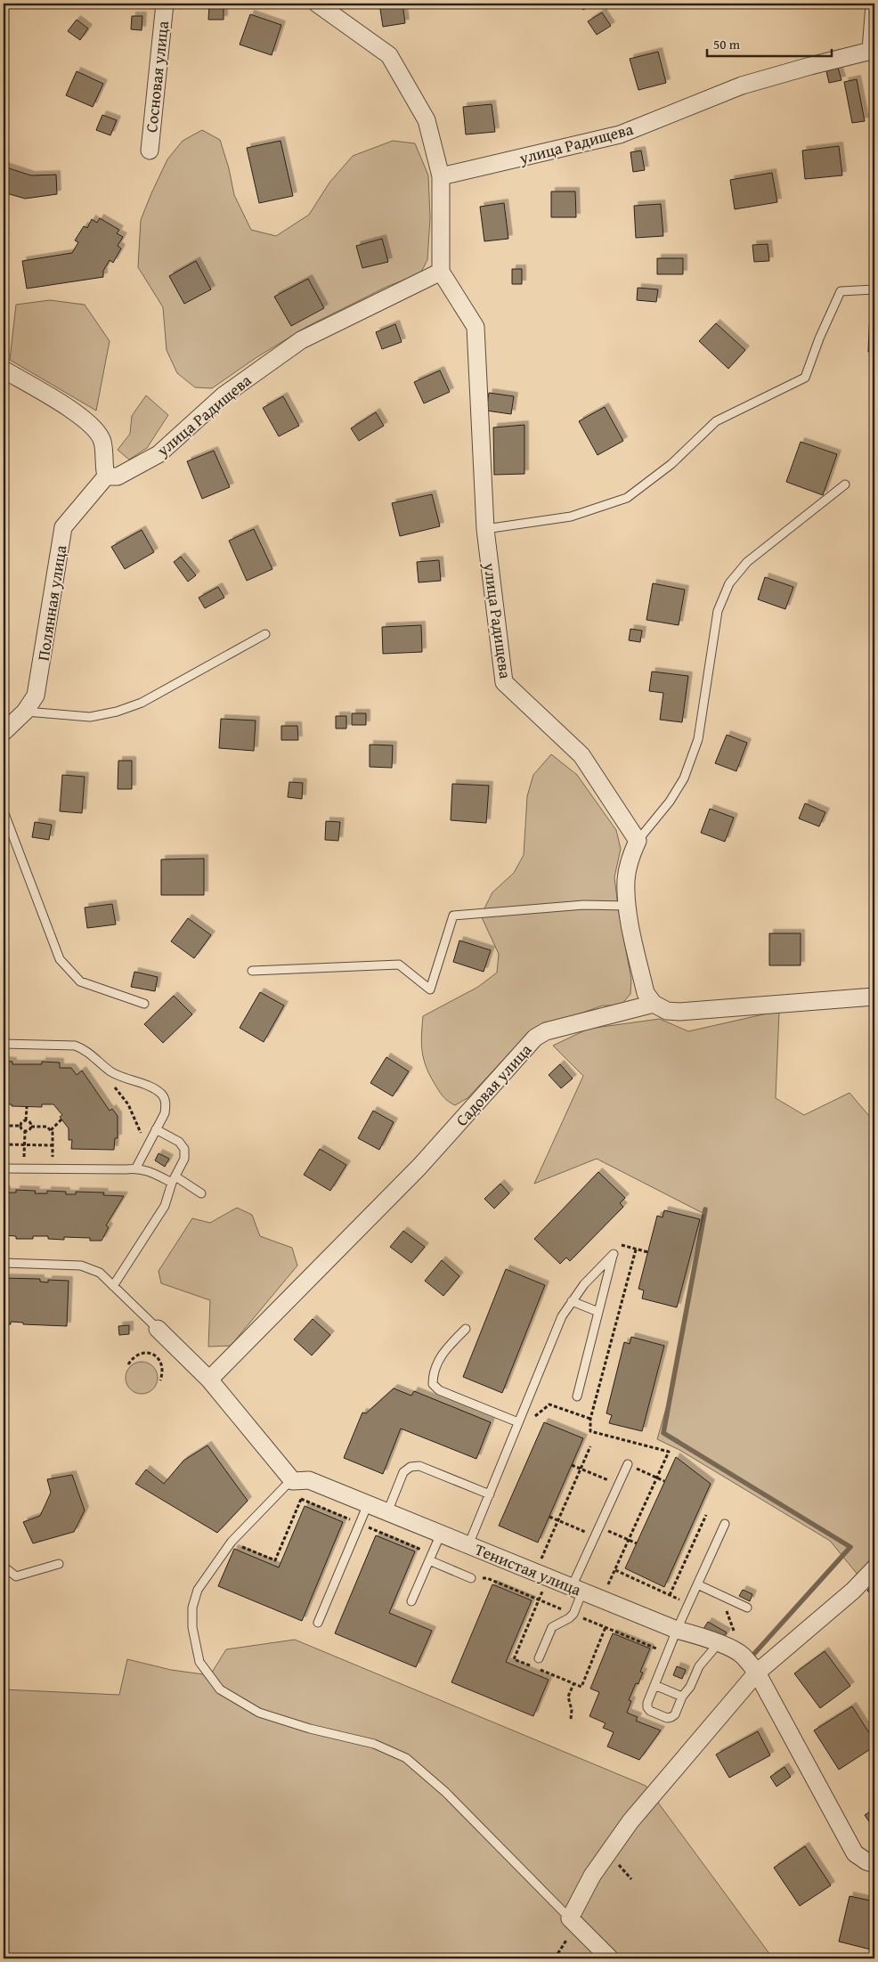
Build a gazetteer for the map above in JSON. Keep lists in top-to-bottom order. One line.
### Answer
{"streets":{"street":["Сосновая улица","улица Радищева","Полянная улица","Садовая улица","Тенистая улица"]},"crossings":[["улица Радищева","Полянная улица"]],"scale_bar":"50 m"}
